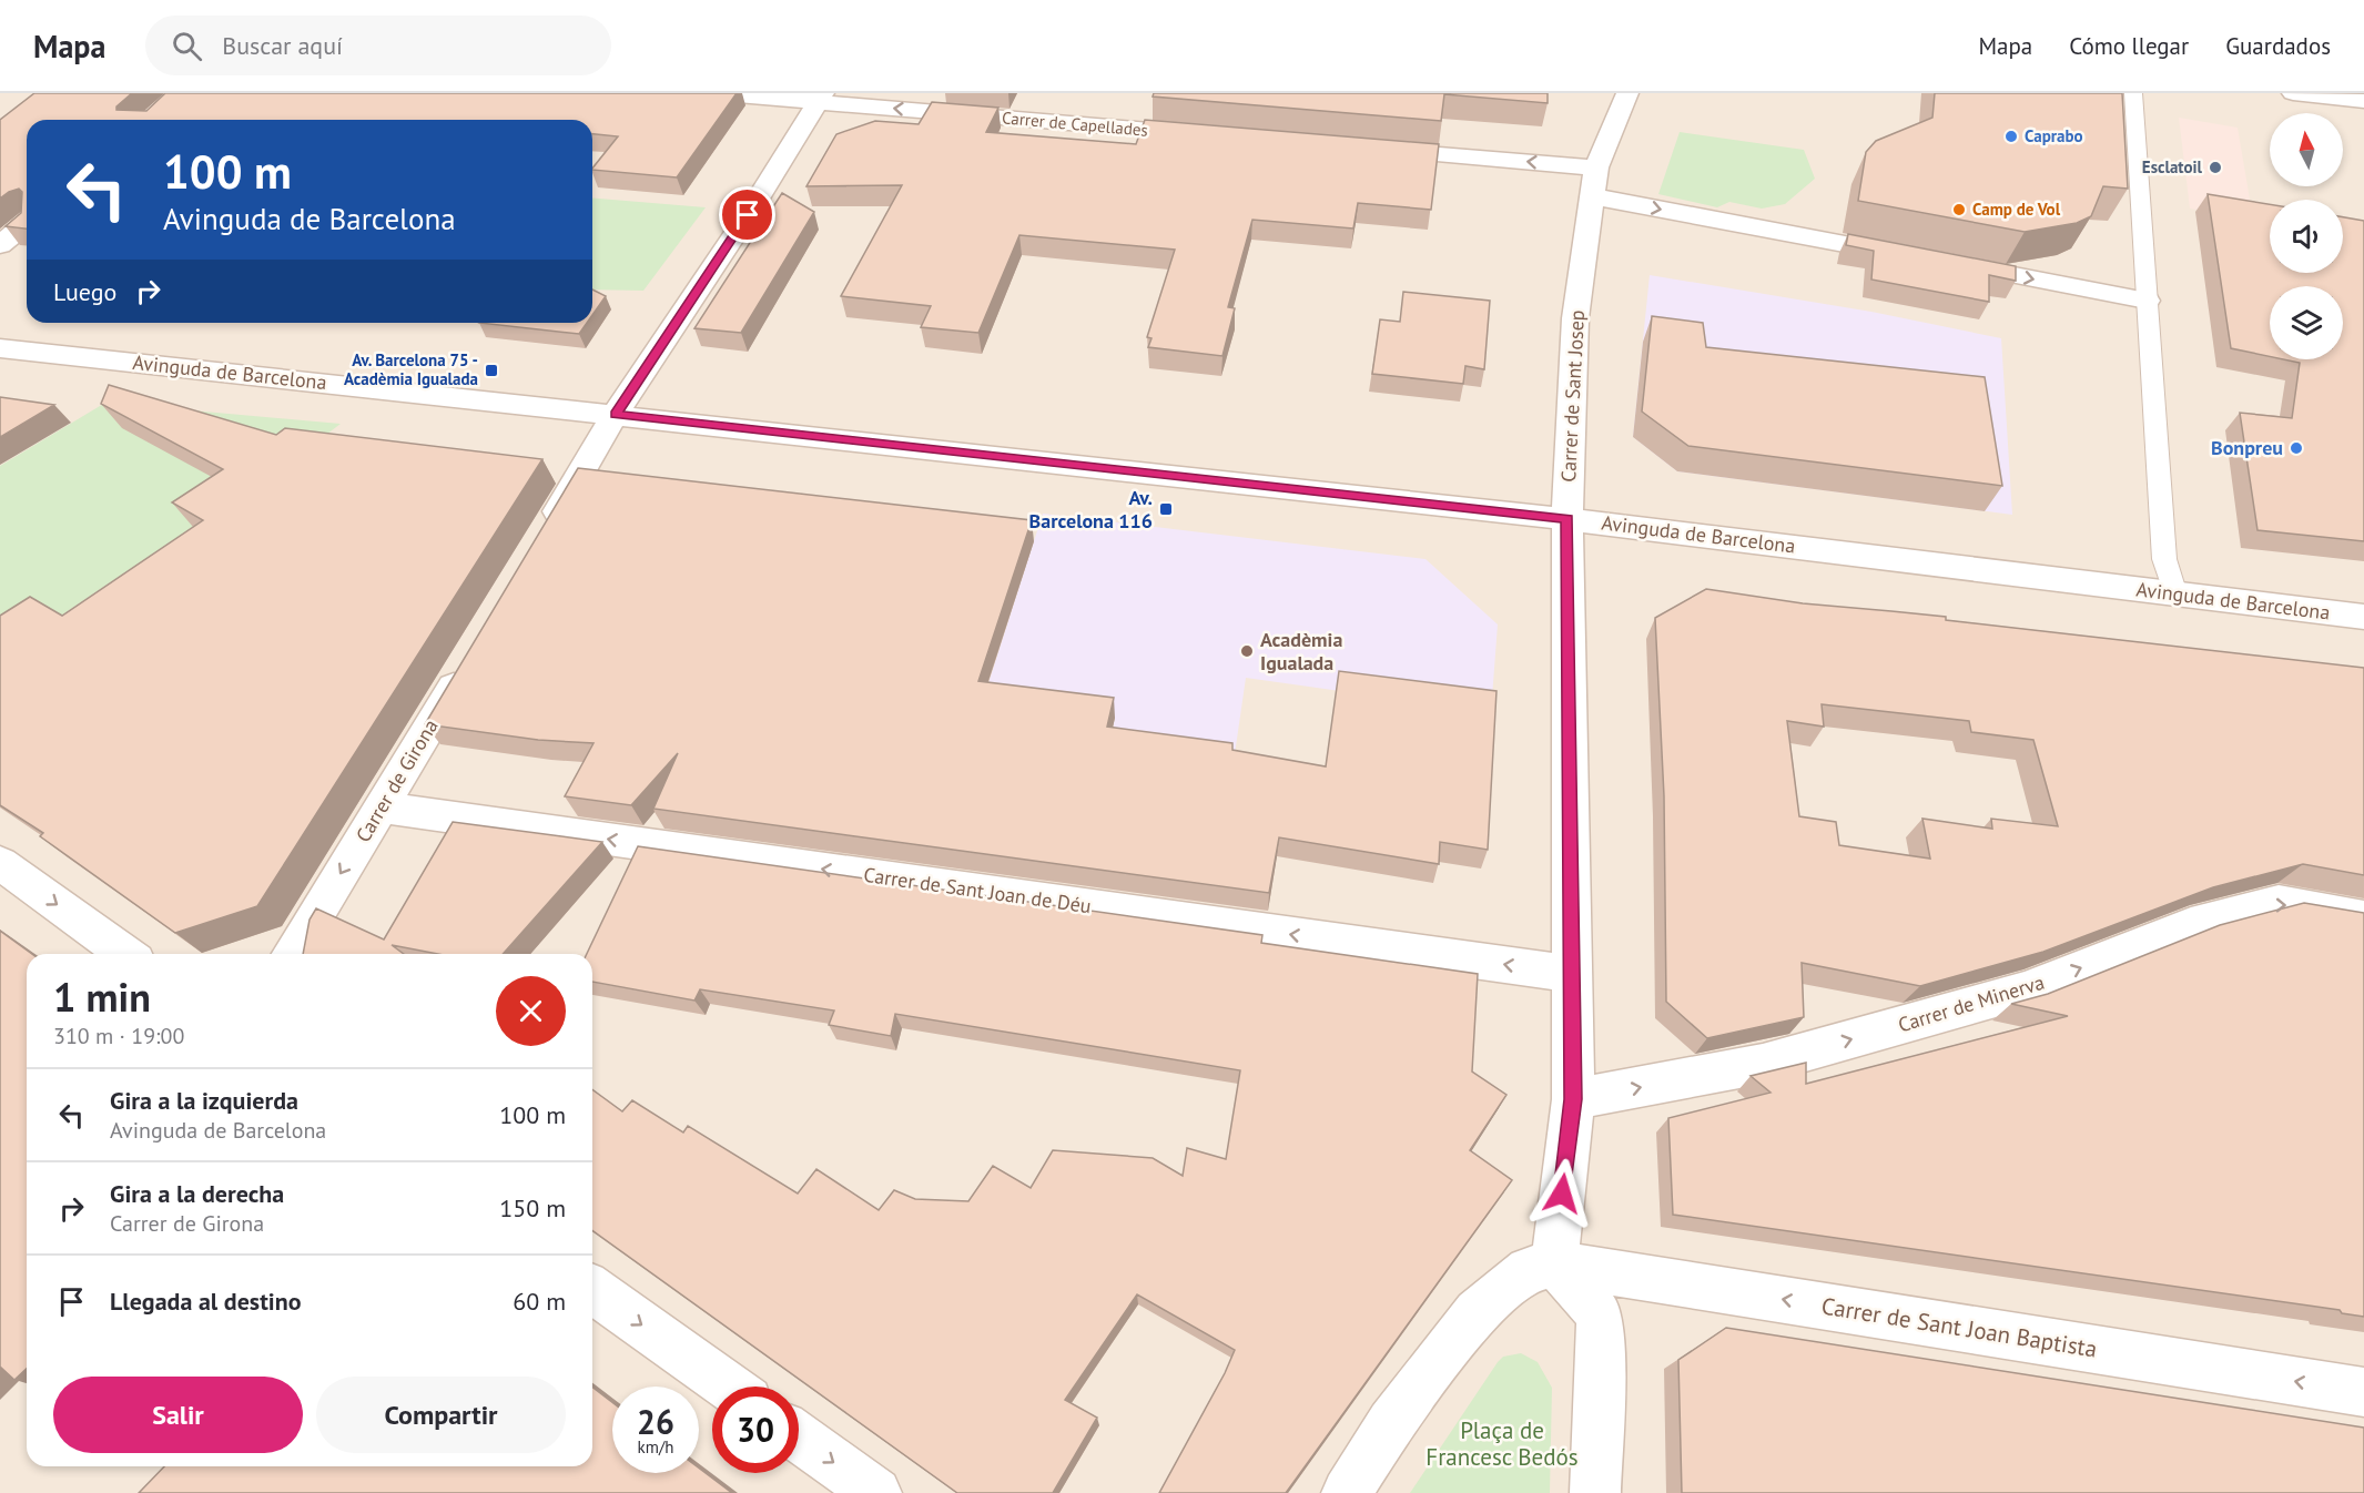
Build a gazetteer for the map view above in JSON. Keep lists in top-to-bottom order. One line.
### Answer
{"streets":{"street":["Carrer de Capellades","Avinguda de Barcelona","Carrer de Sant Josep","Carrer de Girona","Carrer de Sant Joan de Déu","Carrer de Minerva","Carrer de Sant Joan Baptista"]},"crossings":[["Avinguda de Barcelona","Carrer de Sant Josep"],["Carrer de Sant Josep","Carrer de Sant Joan de Déu"],["Carrer de Sant Josep","Carrer de Minerva"],["Carrer de Sant Josep","Carrer de Sant Joan Baptista"],["Carrer de Girona","Carrer de Sant Joan de Déu"]],"one_way":["Carrer de Capellades","Carrer de Girona","Carrer de Sant Joan de Déu","Carrer de Minerva","Carrer de Sant Joan Baptista"],"parks":["Plaça de Francesc Bedós"],"places":{"other":["Caprabo","Esclatoil","Camp de Vol","Bonpreu","Acadèmia Igualada"],"transit":["Av. Barcelona 75 - Acadèmia Igualada","Av. Barcelona 116"]},"north":"top","page":{"header":"Mapa","search":"Buscar aquí","nav":["Mapa","Cómo llegar","Guardados"],"turn":["100 m","Avinguda de Barcelona"],"then":"Luego","heading":["1 min","310 m · 19:00"],"list":[{"name":"Gira a la izquierda","note":"Avinguda de Barcelona","value":"100 m"},{"name":"Gira a la derecha","note":"Carrer de Girona","value":"150 m"},{"name":"Llegada al destino","value":"60 m"}],"buttons":["Salir","Compartir"],"speed":"26 km/h","limit":"30"}}
